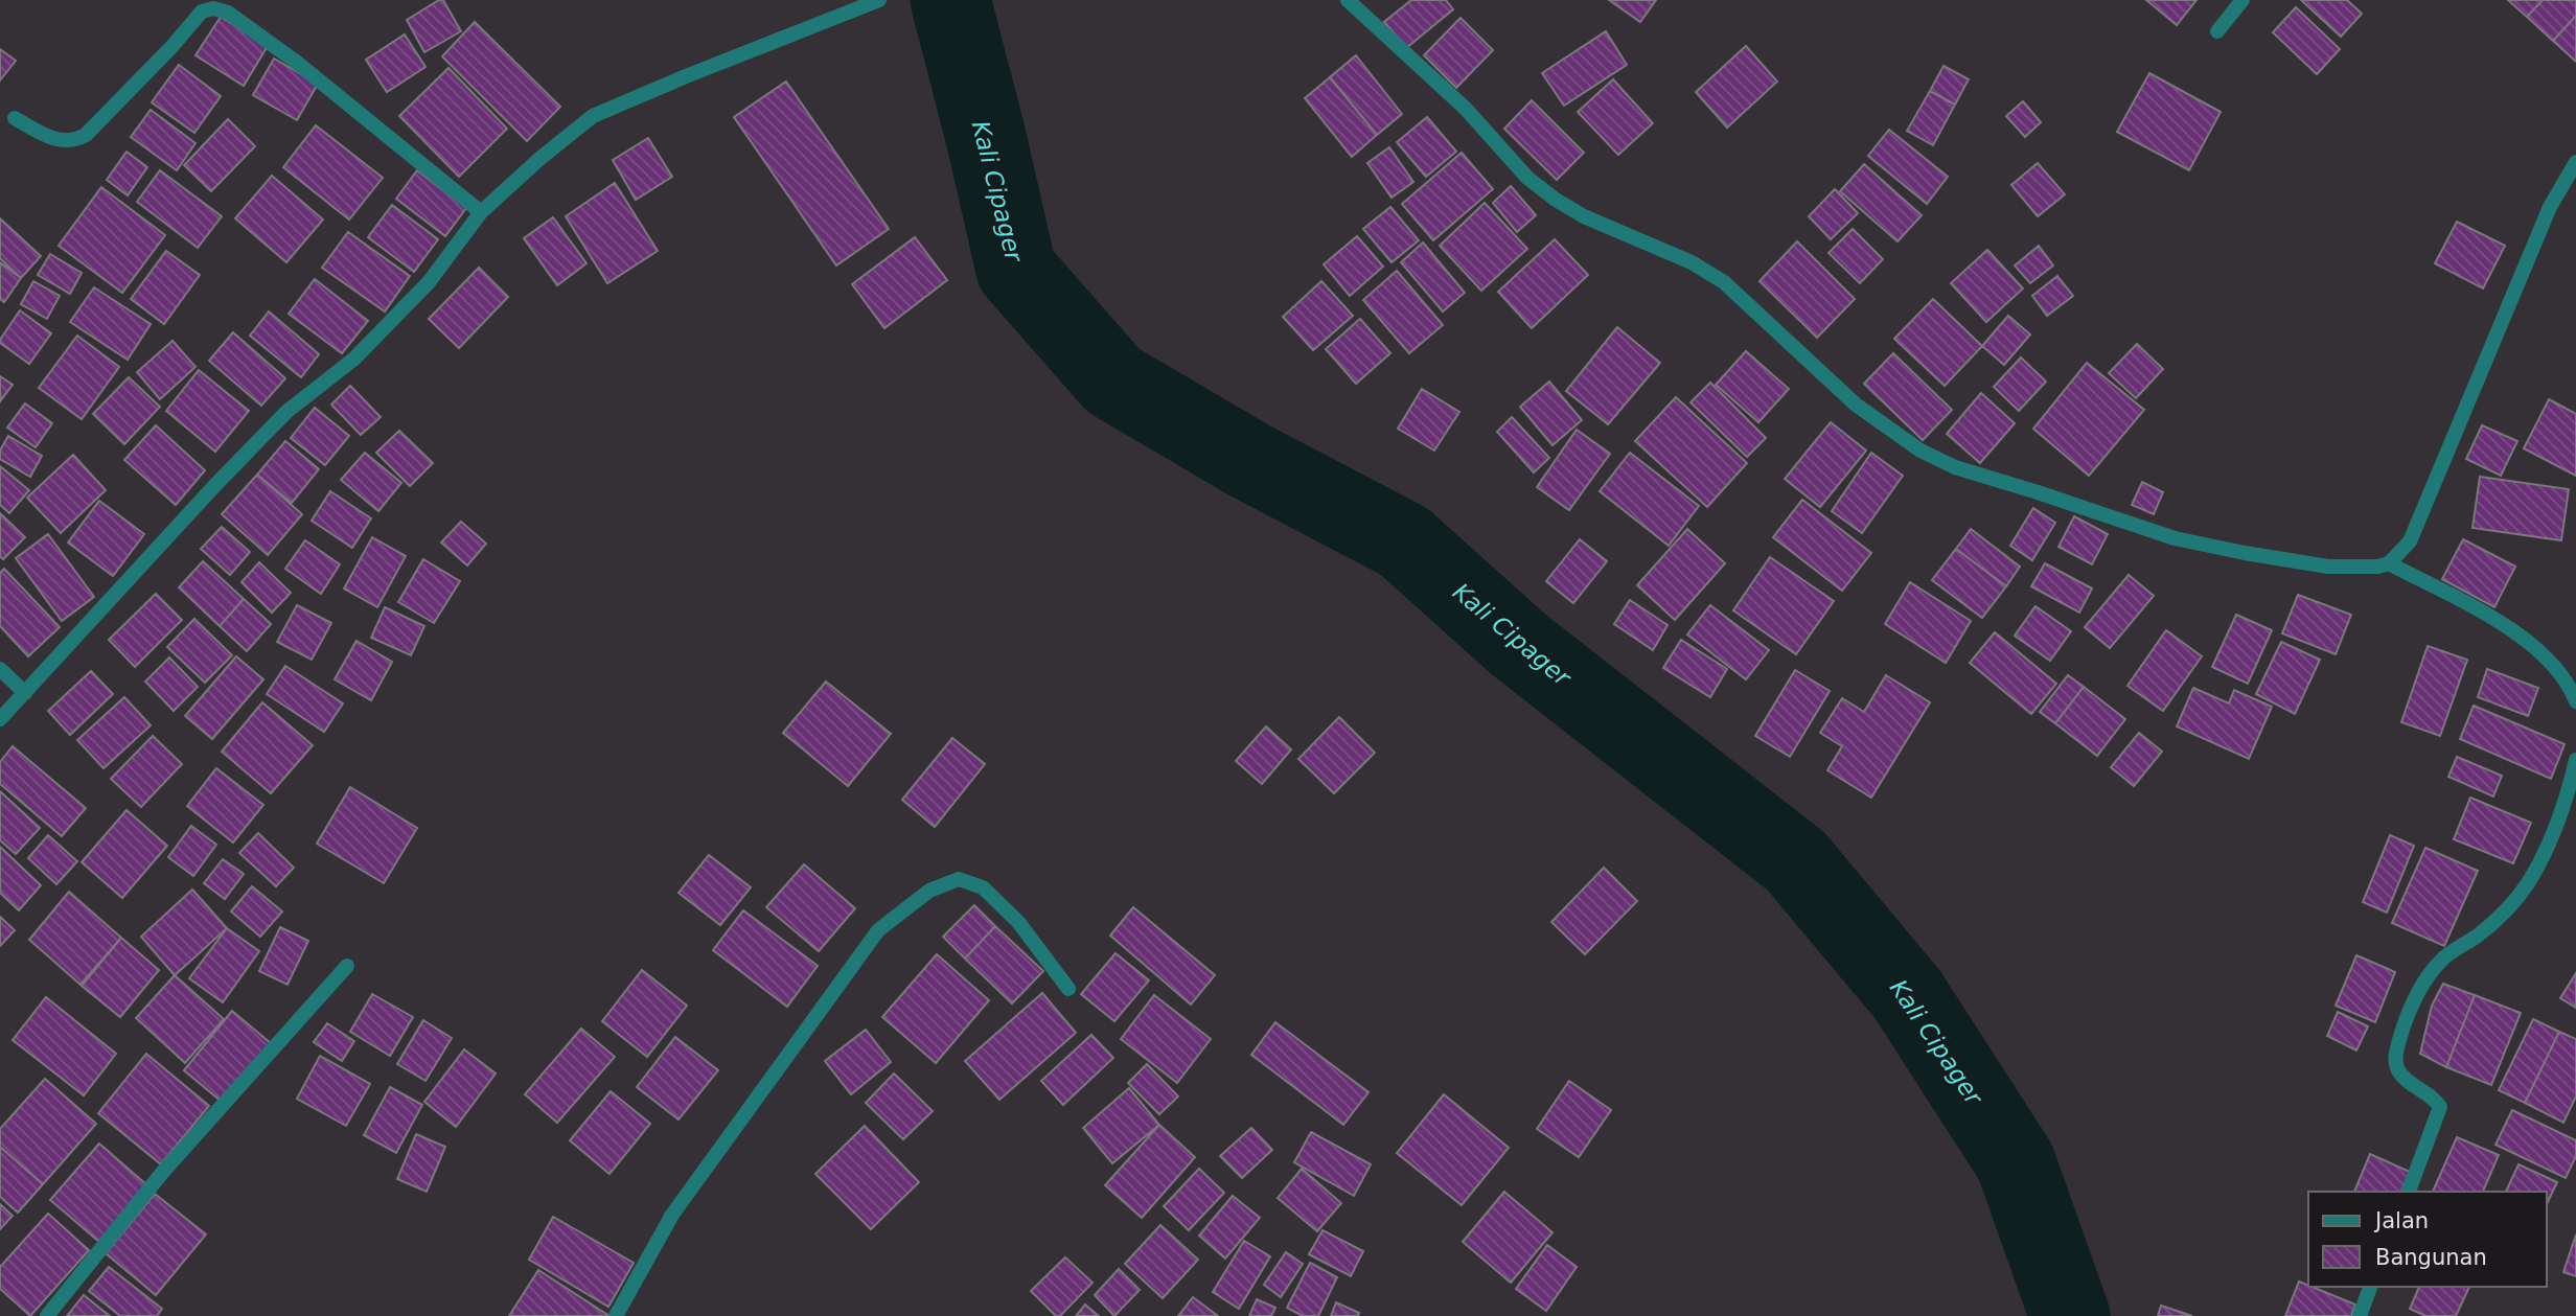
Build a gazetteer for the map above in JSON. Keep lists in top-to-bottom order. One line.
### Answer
{"water":["Kali Cipager"],"legend":["Jalan","Bangunan"]}
